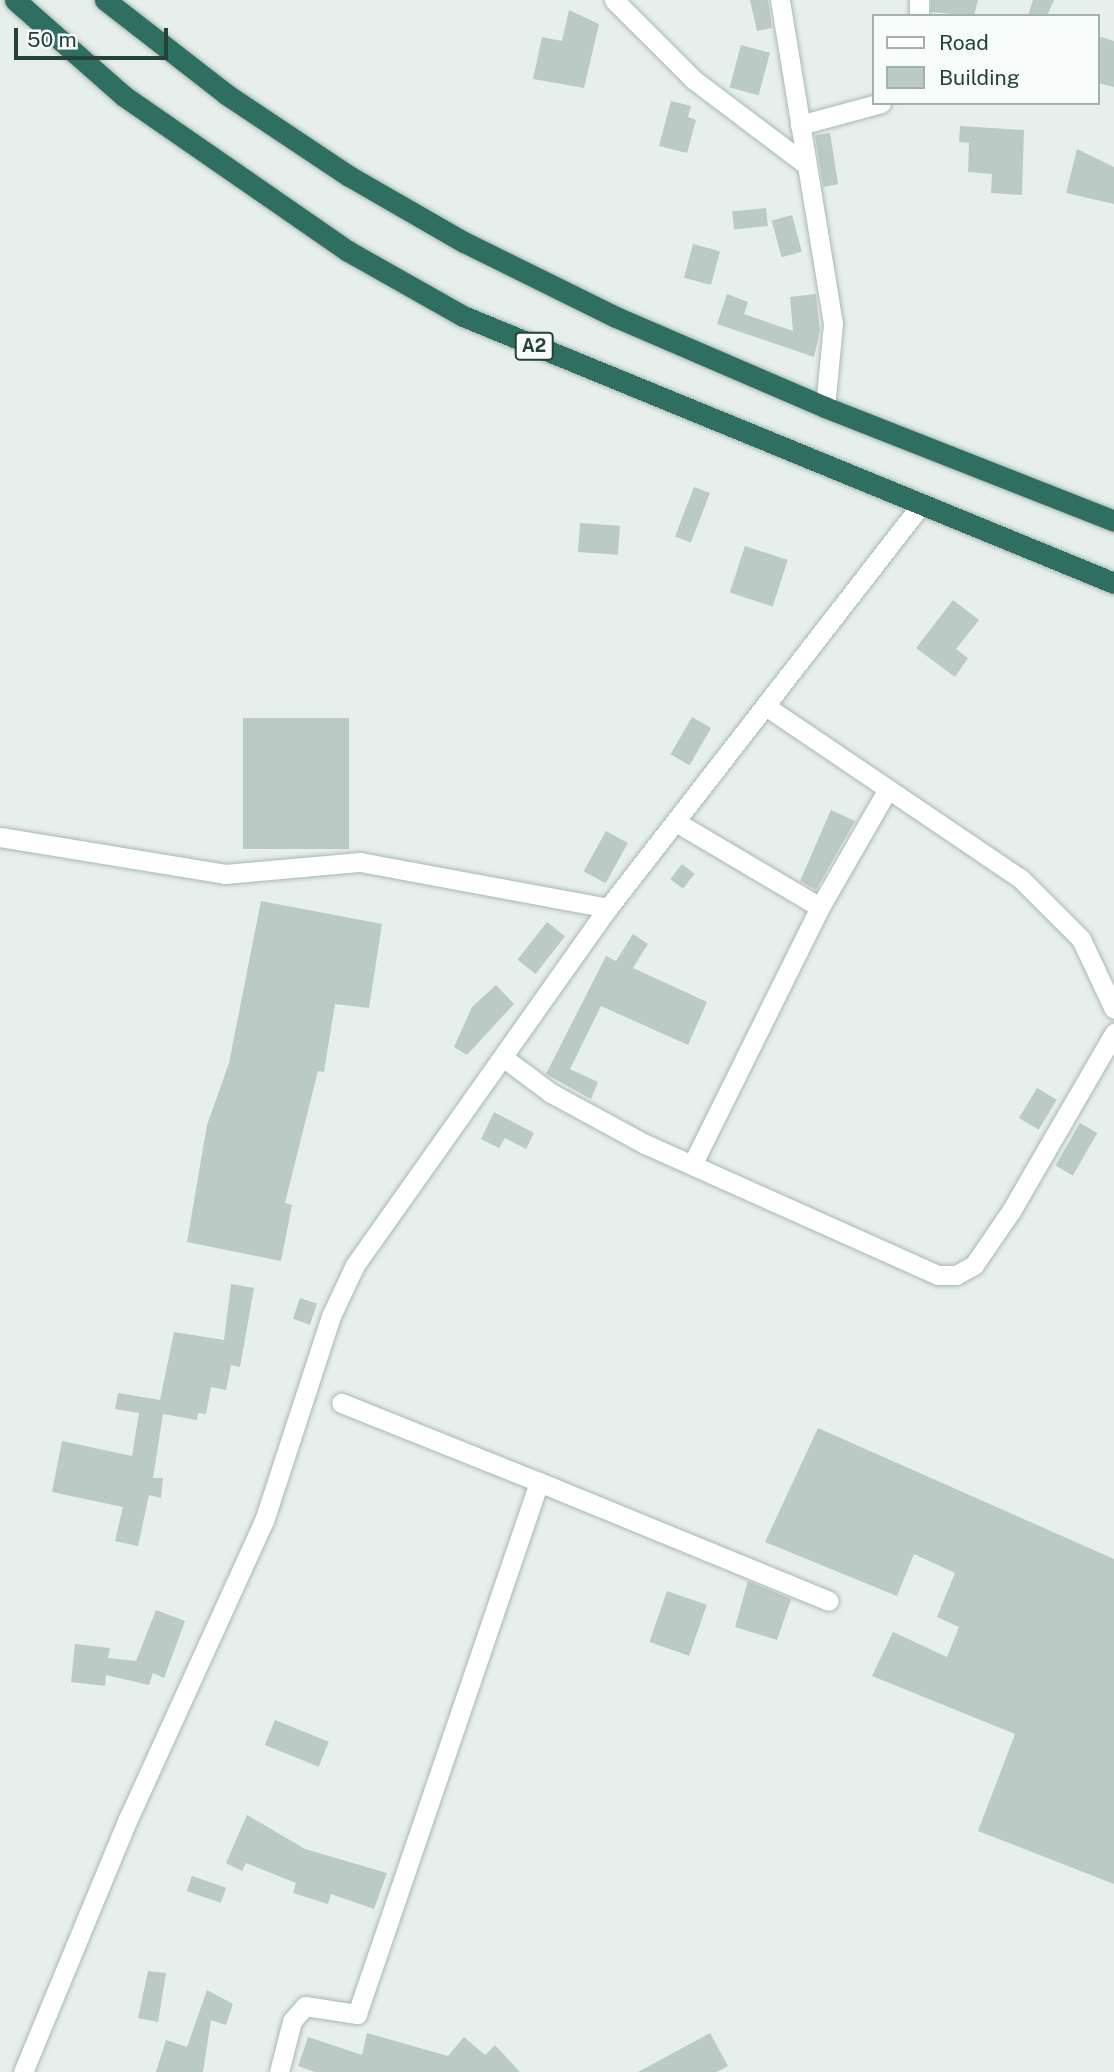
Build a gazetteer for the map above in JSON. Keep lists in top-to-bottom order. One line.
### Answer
{"streets":{"highway":["A2"]},"legend":["Road","Building"],"scale_bar":"50 m"}
